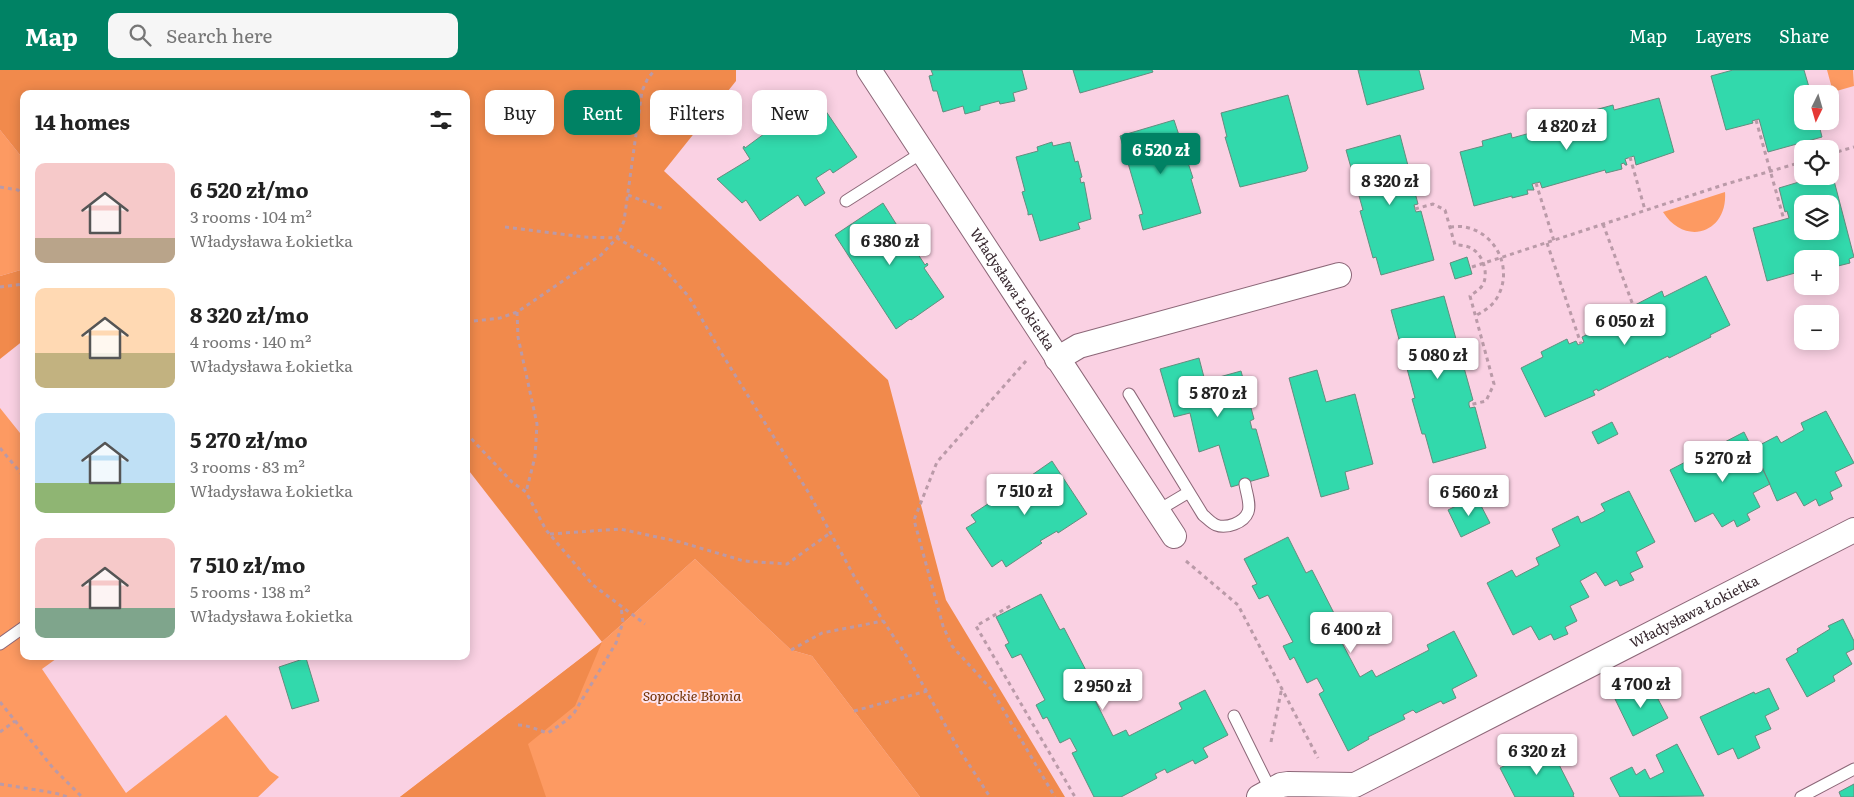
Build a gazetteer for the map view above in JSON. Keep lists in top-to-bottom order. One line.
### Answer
{"streets":{"street":["Władysława Łokietka"]},"parks":["Sopockie Błonia"],"north":"bottom","page":{"header":"Map","search":"Search here","nav":["Map","Layers","Share"],"map_buttons":["+","−"],"chip":["Buy","Rent","Filters","New"],"heading":"14 homes","price":["4 820 zł","6 520 zł","8 320 zł","6 380 zł","6 050 zł","5 080 zł","5 870 zł","5 270 zł","7 510 zł","6 560 zł","6 400 zł","4 700 zł","2 950 zł","6 320 zł"],"list":[{"name":"6 520 zł/mo","note":"3 rooms · 104 m² · Władysława Łokietka"},{"name":"8 320 zł/mo","note":"4 rooms · 140 m² · Władysława Łokietka"},{"name":"5 270 zł/mo","note":"3 rooms · 83 m² · Władysława Łokietka"},{"name":"7 510 zł/mo","note":"5 rooms · 138 m² · Władysława Łokietka"}]}}
